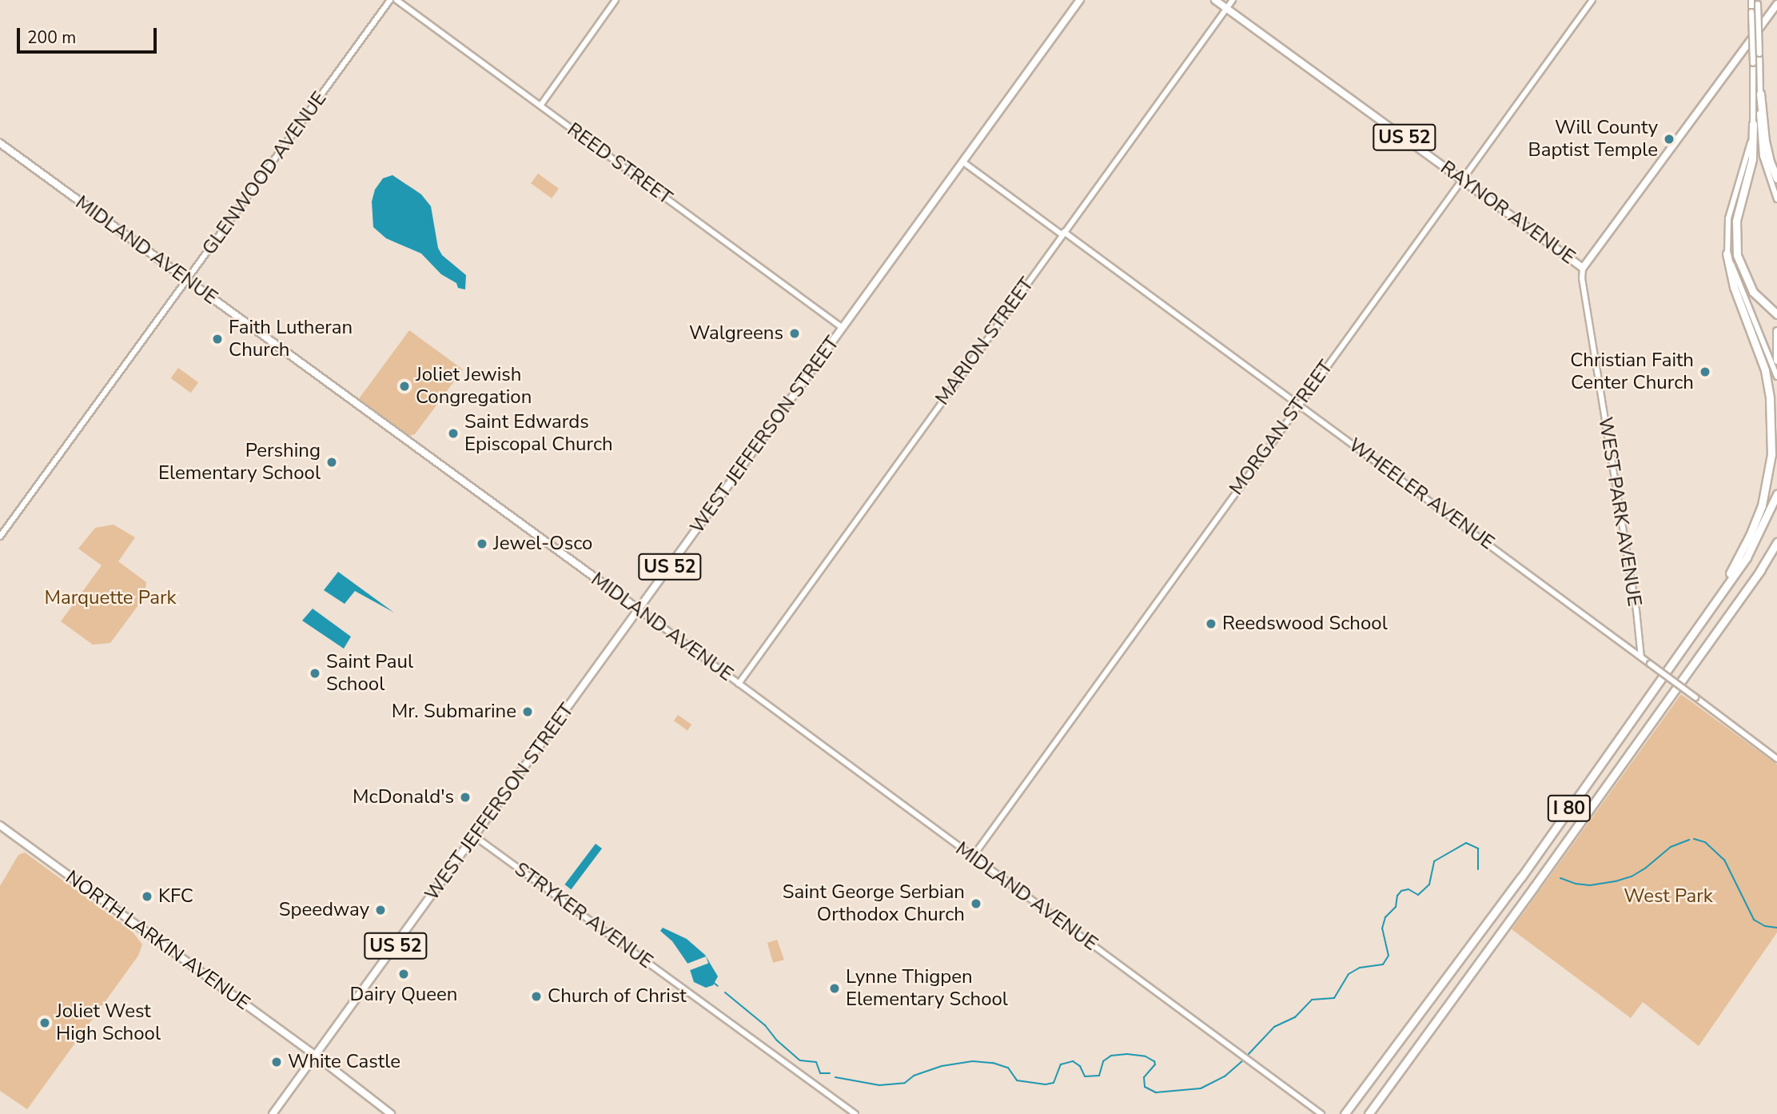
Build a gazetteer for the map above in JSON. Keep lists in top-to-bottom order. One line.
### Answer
{"streets":{"highway":["I 80"],"main road":["US 52","RAYNOR AVENUE","MIDLAND AVENUE","WEST JEFFERSON STREET","NORTH LARKIN AVENUE"],"street":["REED STREET","GLENWOOD AVENUE","MARION STREET","MORGAN STREET","WHEELER AVENUE","WEST PARK AVENUE","STRYKER AVENUE"]},"crossings":[["REED STREET","WEST JEFFERSON STREET"],["GLENWOOD AVENUE","MIDLAND AVENUE"],["RAYNOR AVENUE","MARION STREET"],["RAYNOR AVENUE","MORGAN STREET"],["RAYNOR AVENUE","WEST PARK AVENUE"],["MIDLAND AVENUE","MARION STREET"],["MIDLAND AVENUE","MORGAN STREET"],["MIDLAND AVENUE","WEST JEFFERSON STREET"],["MARION STREET","WHEELER AVENUE"],["MORGAN STREET","WHEELER AVENUE"],["WEST JEFFERSON STREET","WHEELER AVENUE"],["WEST JEFFERSON STREET","STRYKER AVENUE"],["WEST JEFFERSON STREET","NORTH LARKIN AVENUE"],["WHEELER AVENUE","WEST PARK AVENUE"]],"parks":["Marquette Park","West Park"],"places":["Will County Baptist Temple","Walgreens","Faith Lutheran Church","Christian Faith Center Church","Joliet Jewish Congregation","Saint Edwards Episcopal Church","Pershing Elementary School","Jewel-Osco","Reedswood School","Saint Paul School","Mr. Submarine","McDonald's","KFC","Saint George Serbian Orthodox Church","Speedway","Dairy Queen","Lynne Thigpen Elementary School","Church of Christ","Joliet West High School","White Castle"],"scale_bar":"200 m"}
